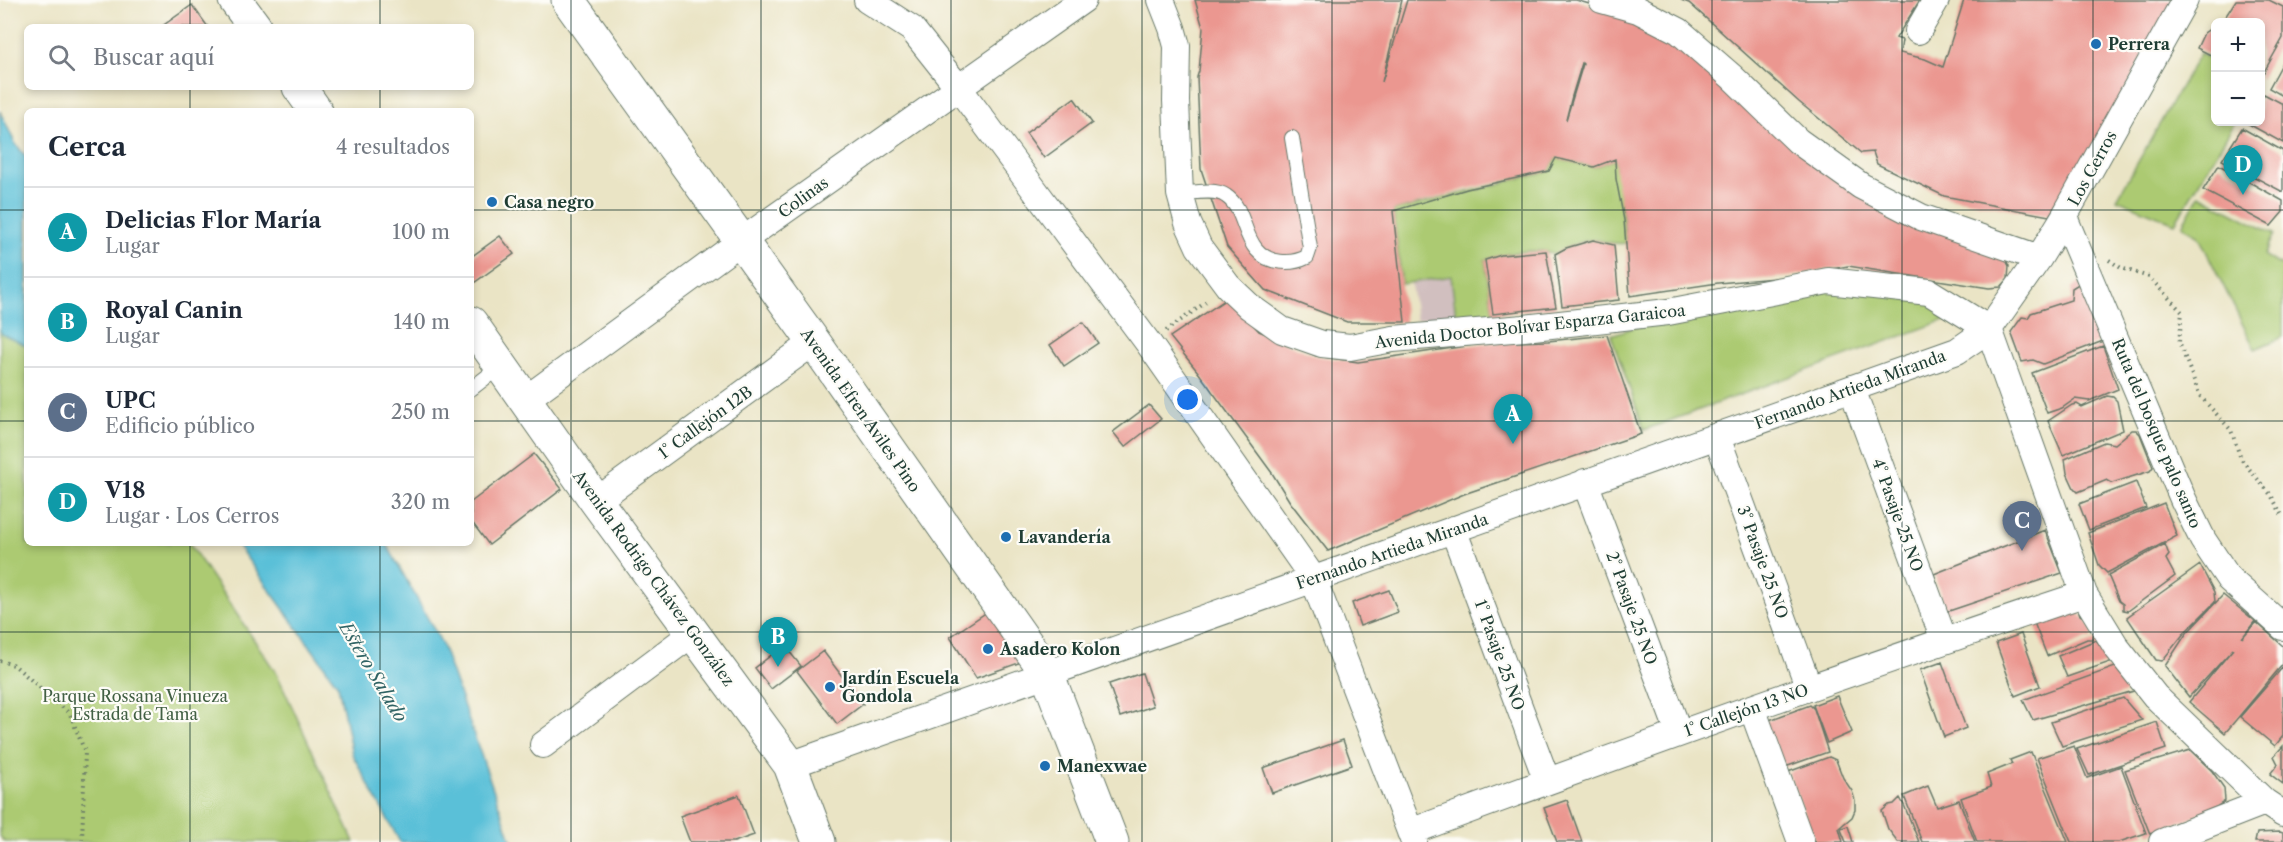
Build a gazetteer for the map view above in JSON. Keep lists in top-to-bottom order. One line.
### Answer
{"streets":{"street":["Los Cerros","Colinas","Avenida Doctor Bolívar Esparza Garaicoa","Fernando Artieda Miranda","Avenida Efren Aviles Pino","1° Callejón 12B","Ruta del bosque palo santo","4° Pasaje 25 NO","3° Pasaje 25 NO","Avenida Rodrigo Chávez González","2° Pasaje 25 NO","1° Pasaje 25 NO","1° Callejón 13 NO"]},"crossings":[["Los Cerros","Avenida Doctor Bolívar Esparza Garaicoa"],["Los Cerros","Fernando Artieda Miranda"],["Los Cerros","Ruta del bosque palo santo"],["Colinas","Avenida Efren Aviles Pino"],["Colinas","Avenida Rodrigo Chávez González"],["Avenida Doctor Bolívar Esparza Garaicoa","Fernando Artieda Miranda"],["Fernando Artieda Miranda","Avenida Efren Aviles Pino"],["Fernando Artieda Miranda","4° Pasaje 25 NO"],["Fernando Artieda Miranda","3° Pasaje 25 NO"],["Fernando Artieda Miranda","Avenida Rodrigo Chávez González"],["Fernando Artieda Miranda","2° Pasaje 25 NO"],["Fernando Artieda Miranda","1° Pasaje 25 NO"],["Avenida Efren Aviles Pino","1° Callejón 12B"],["1° Callejón 12B","Avenida Rodrigo Chávez González"],["4° Pasaje 25 NO","1° Callejón 13 NO"],["3° Pasaje 25 NO","1° Callejón 13 NO"],["2° Pasaje 25 NO","1° Callejón 13 NO"],["1° Pasaje 25 NO","1° Callejón 13 NO"]],"water":["Estero Salado"],"parks":["Parque Rossana Vinueza Estrada de Tama"],"places":["Perrera","Casa negro","Lavandería","Asadero Kolon","Jardín Escuela Gondola","Manexwae"],"page":{"map_buttons":["+","−"],"search":"Buscar aquí","heading":["Cerca","4 resultados"],"pins":["D","A","C","B"],"list":[{"mark":"A","name":"Delicias Flor María","note":"Lugar","value":"100 m"},{"mark":"B","name":"Royal Canin","note":"Lugar","value":"140 m"},{"mark":"C","name":"UPC","note":"Edificio público","value":"250 m"},{"mark":"D","name":"V18","note":"Lugar · Los Cerros","value":"320 m"}]}}
